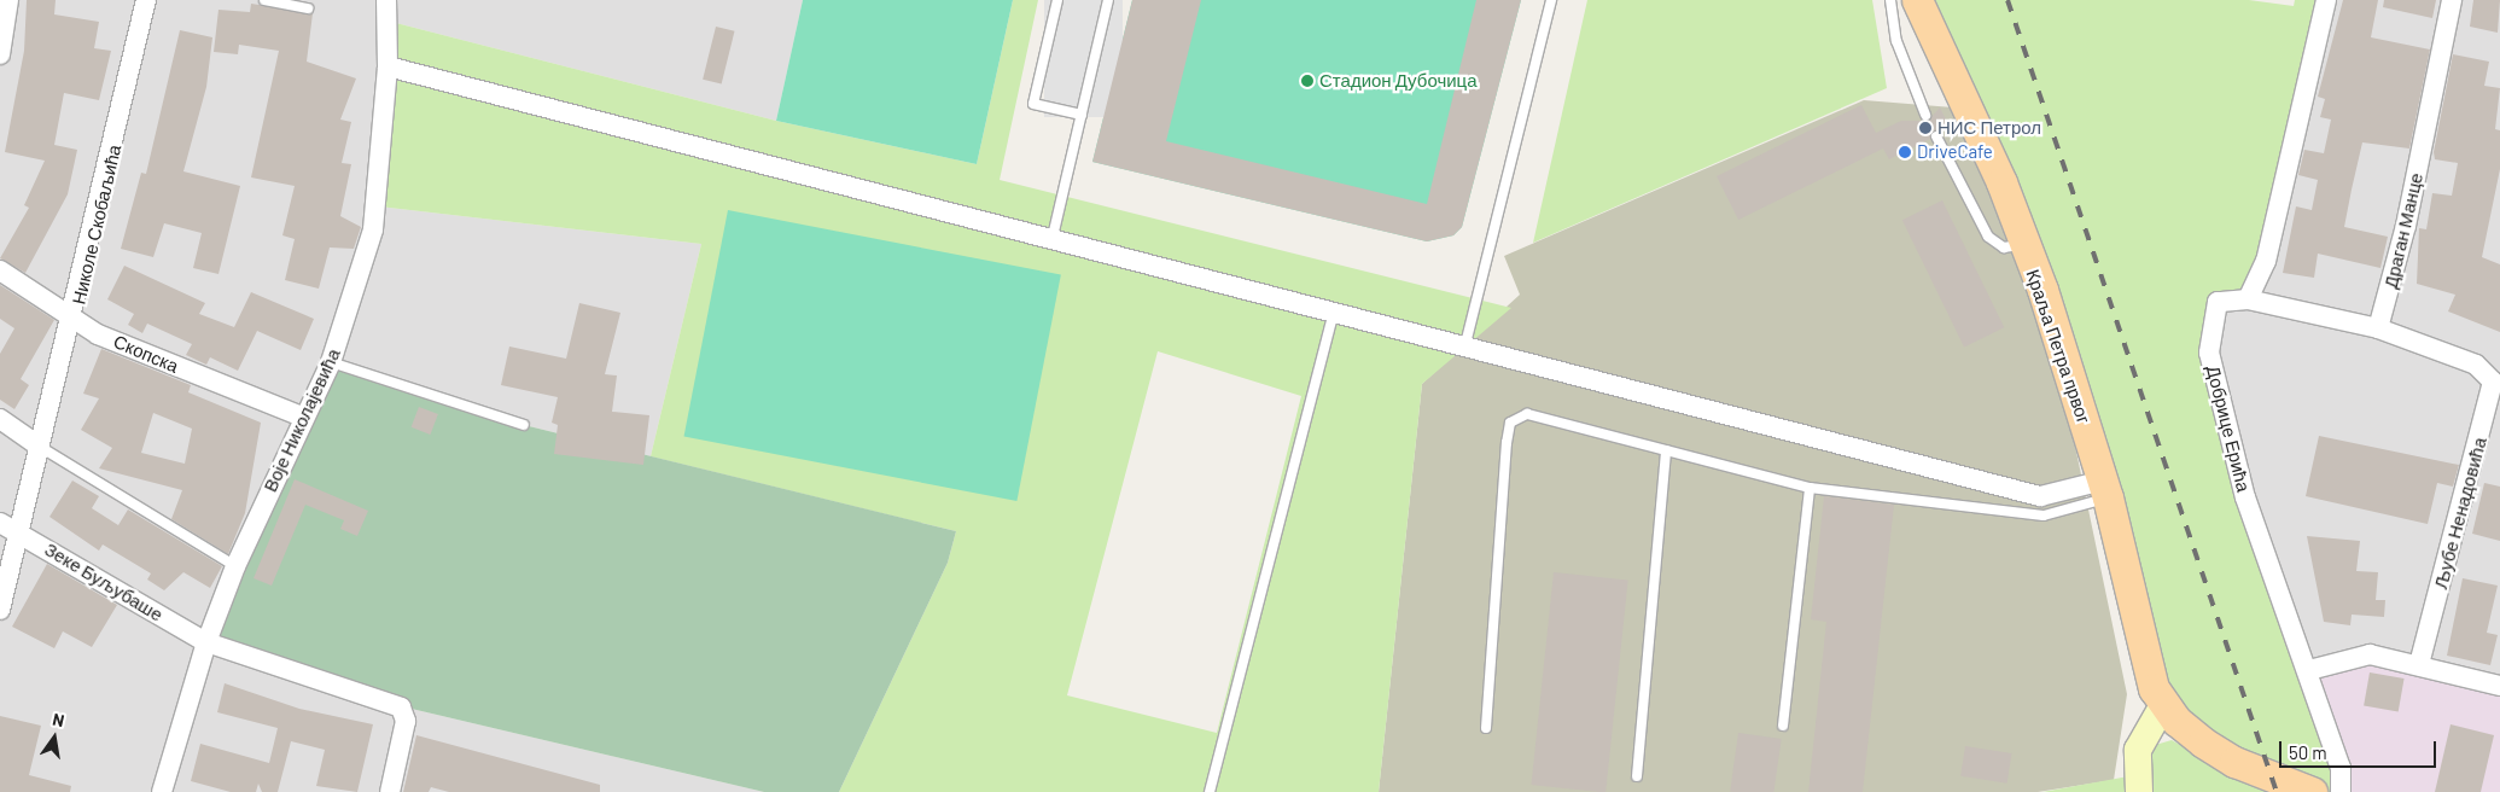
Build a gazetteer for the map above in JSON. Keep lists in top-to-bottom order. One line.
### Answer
{"streets":{"main road":["Краља Петра првог"],"street":["Николе Скобаљића","Драган Манце","Скопска","Воје Николајевића","Добрице Ерића","Љубе Ненадовића","Зеке Буљубаше"]},"crossings":[["Николе Скобаљића","Скопска"],["Николе Скобаљића","Зеке Буљубаше"],["Драган Манце","Љубе Ненадовића"],["Скопска","Воје Николајевића"],["Воје Николајевића","Зеке Буљубаше"]],"places":["Стадион Дубочица","НИС Петрол","DriveCafe"],"scale_bar":"50 m","north":"top"}
